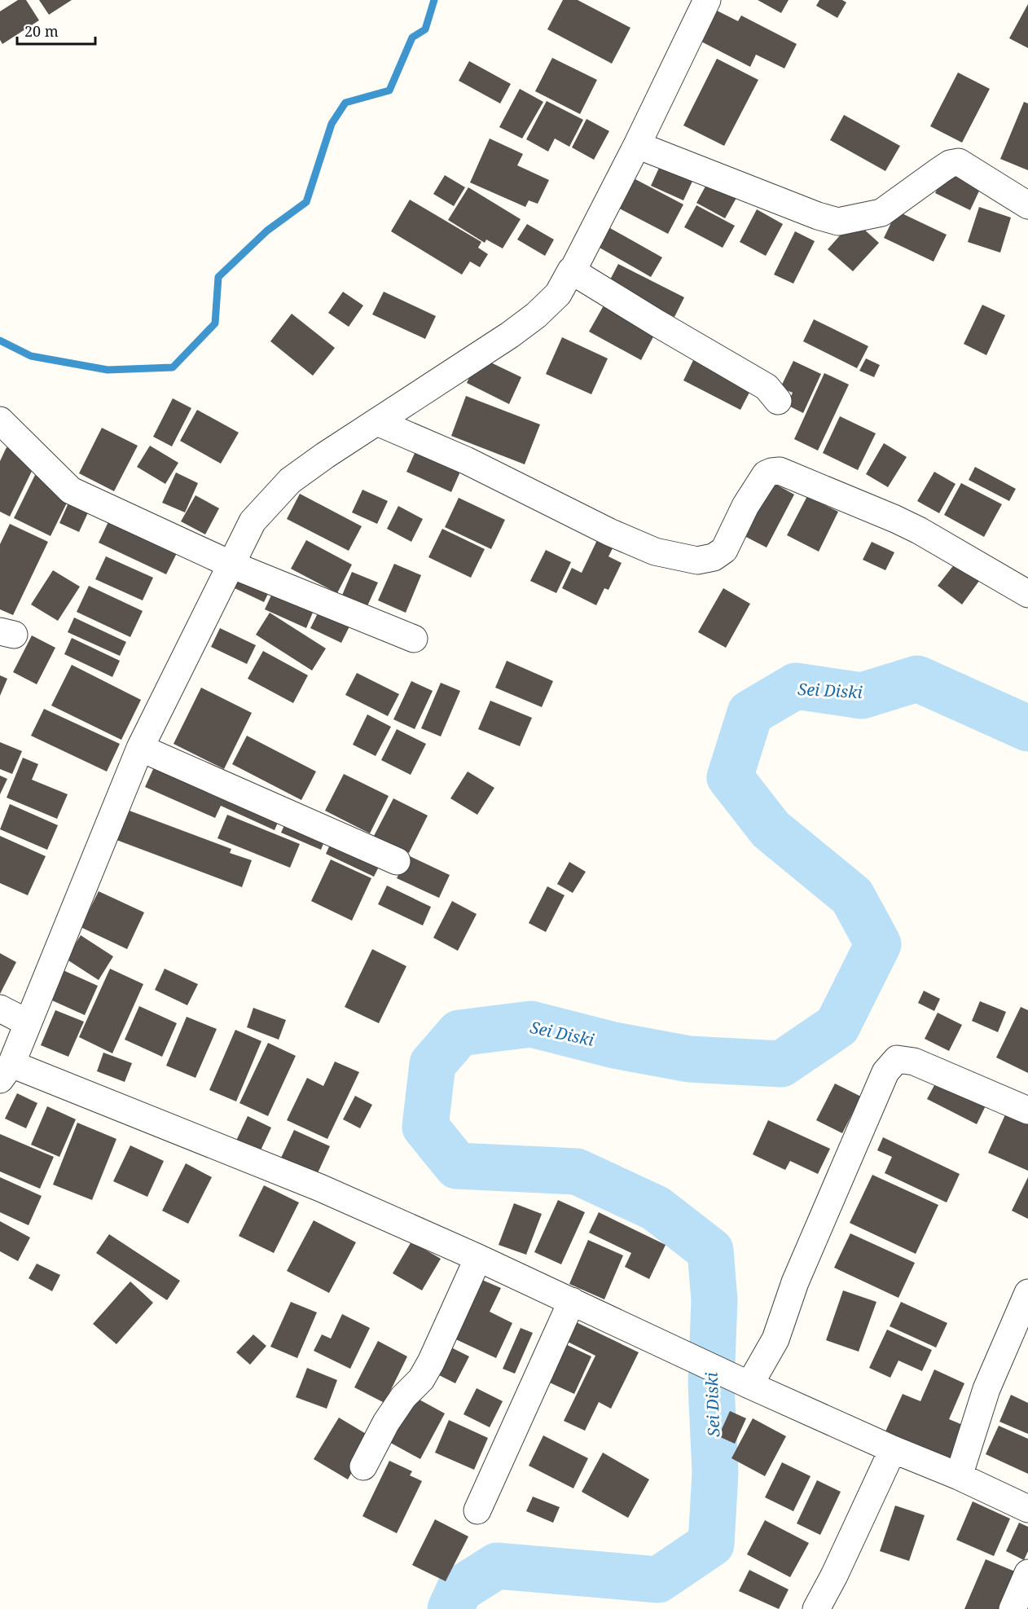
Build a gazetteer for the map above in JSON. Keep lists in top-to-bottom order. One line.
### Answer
{"water":["Sei Diski"],"scale_bar":"20 m"}
